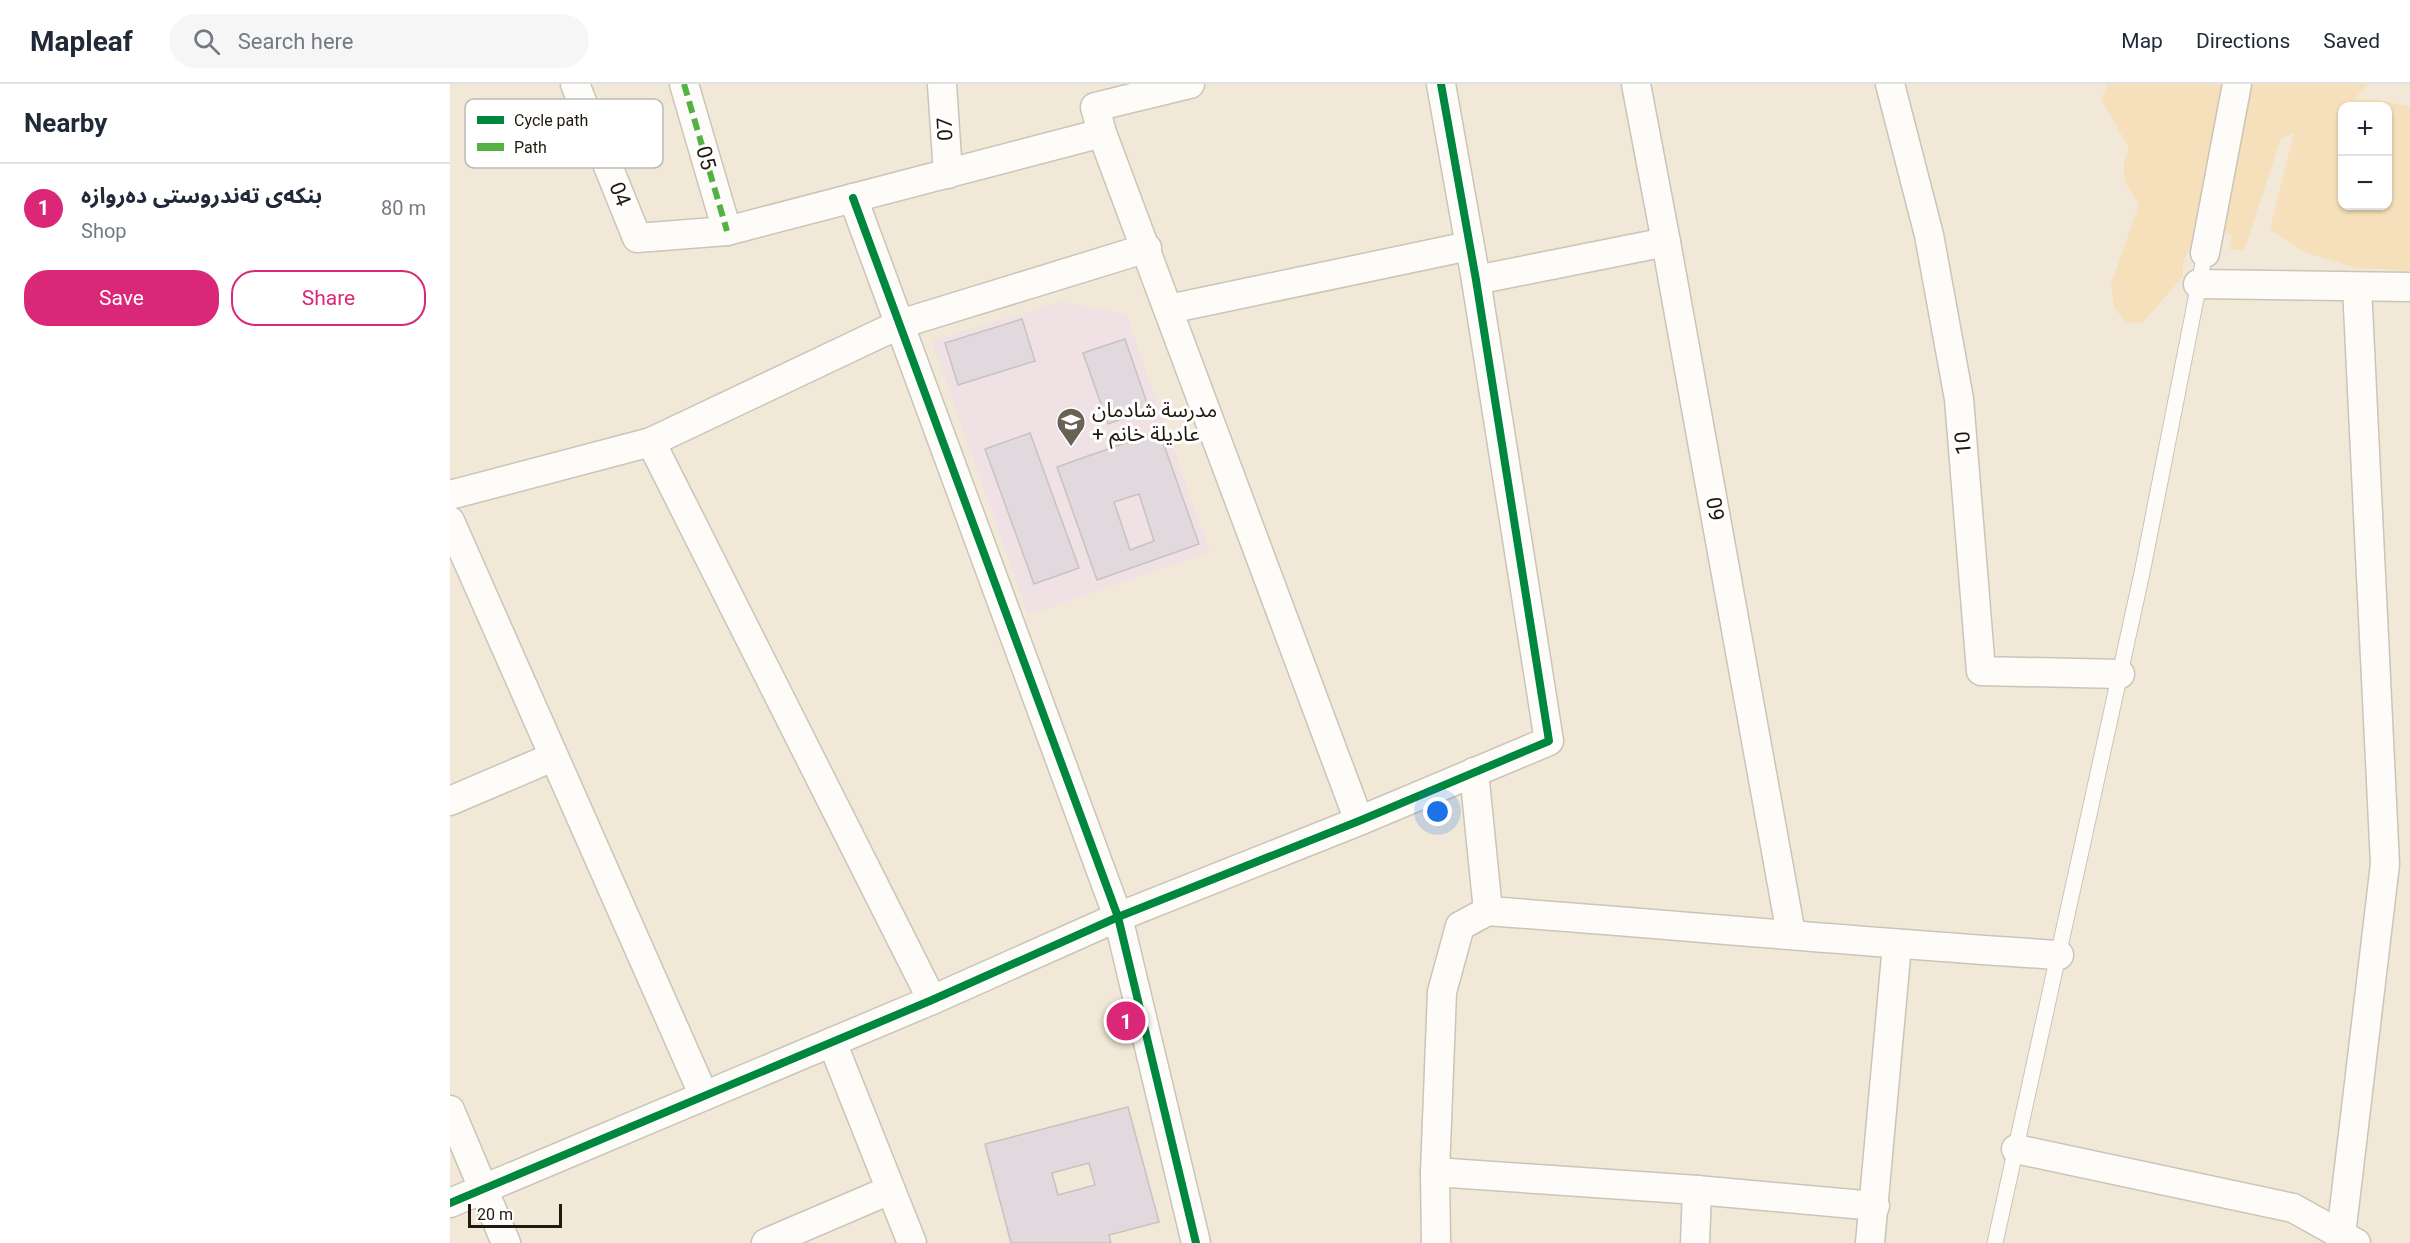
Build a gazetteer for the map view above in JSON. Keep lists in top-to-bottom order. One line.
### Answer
{"streets":{"street":["07","05","04","10","09"]},"crossings":[["05","04"]],"places":{"school or university":["مدرسة شادمان + عاديلة خانم"]},"legend":["Cycle path","Path"],"scale_bar":"20 m","page":{"header":"Mapleaf","search":"Search here","nav":["Map","Directions","Saved"],"heading":"Nearby","map_buttons":["+","−"],"list":[{"mark":"1","name":"بنکەی تەندروستی دەروازە","note":"Shop","value":"80 m"}],"buttons":["Save","Share"],"pins":"1","scale":"20 m"}}
